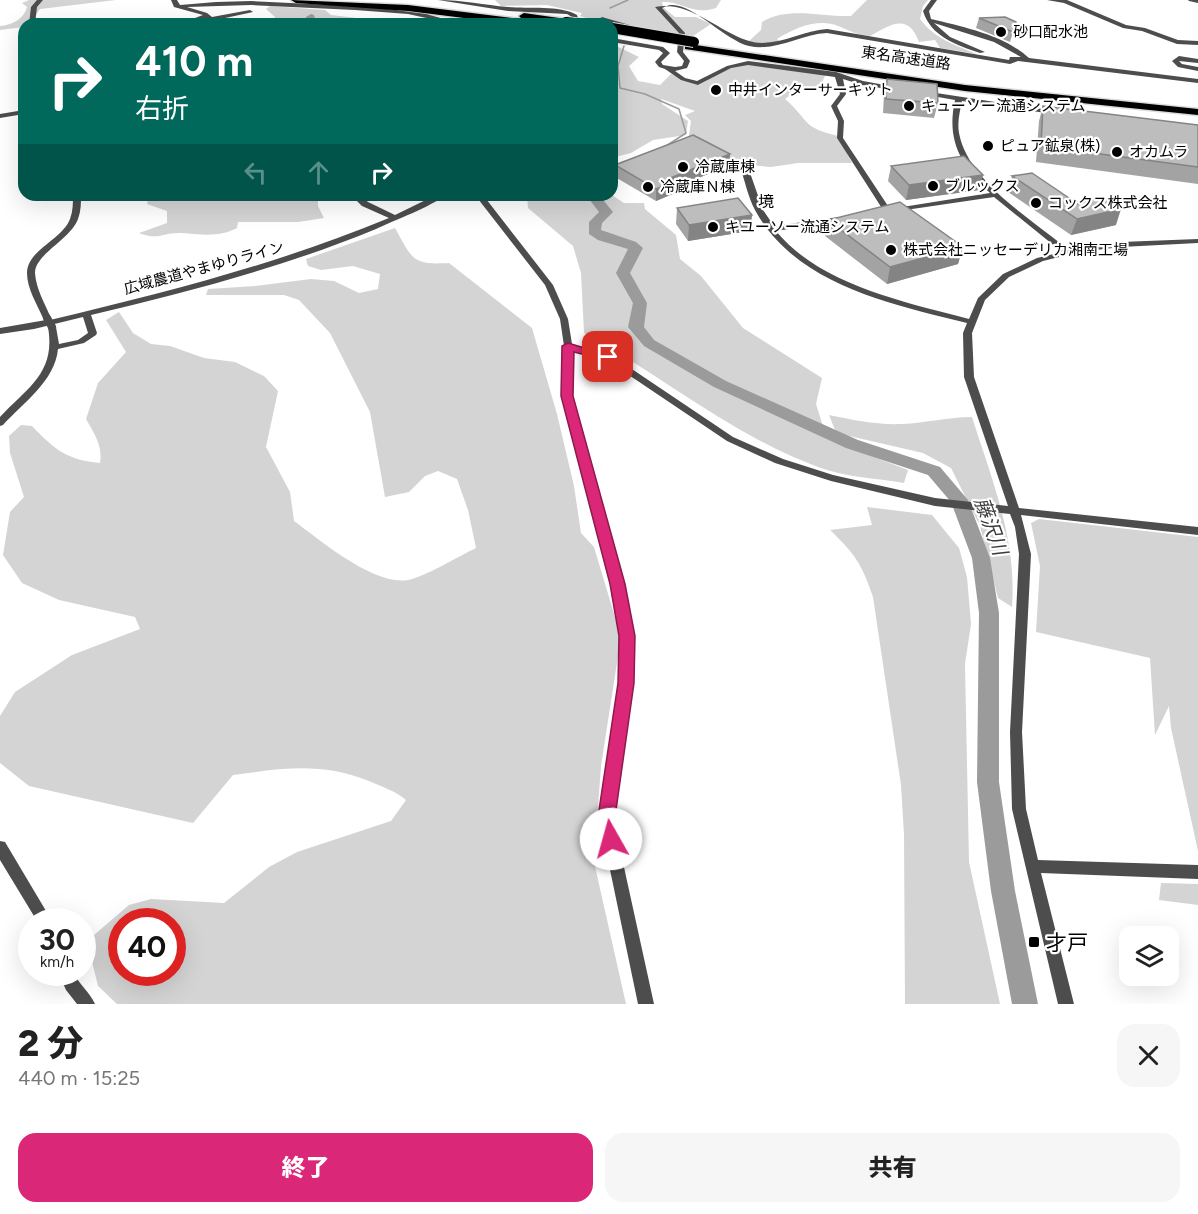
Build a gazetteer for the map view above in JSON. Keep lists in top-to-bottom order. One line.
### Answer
{"streets":{"highway":["東名高速道路"],"street":["広域農道やまゆりライン"]},"districts":["境"],"water":["藤沢川"],"places":{"other":["砂口配水池","中井インターサーキット","キューソー流通システム","ピュア鉱泉(株)","オカムラ","冷蔵庫棟","ブルックス","冷蔵庫Ｎ棟","コックス株式会社","キユーソー流通システム","株式会社ニッセーデリカ湘南工場"],"transit":["才戸"]},"page":{"turn":["410 m","右折"],"speed":"30 km/h","limit":"40","heading":["2 分","440 m · 15:25"],"buttons":["終了","共有"]}}
